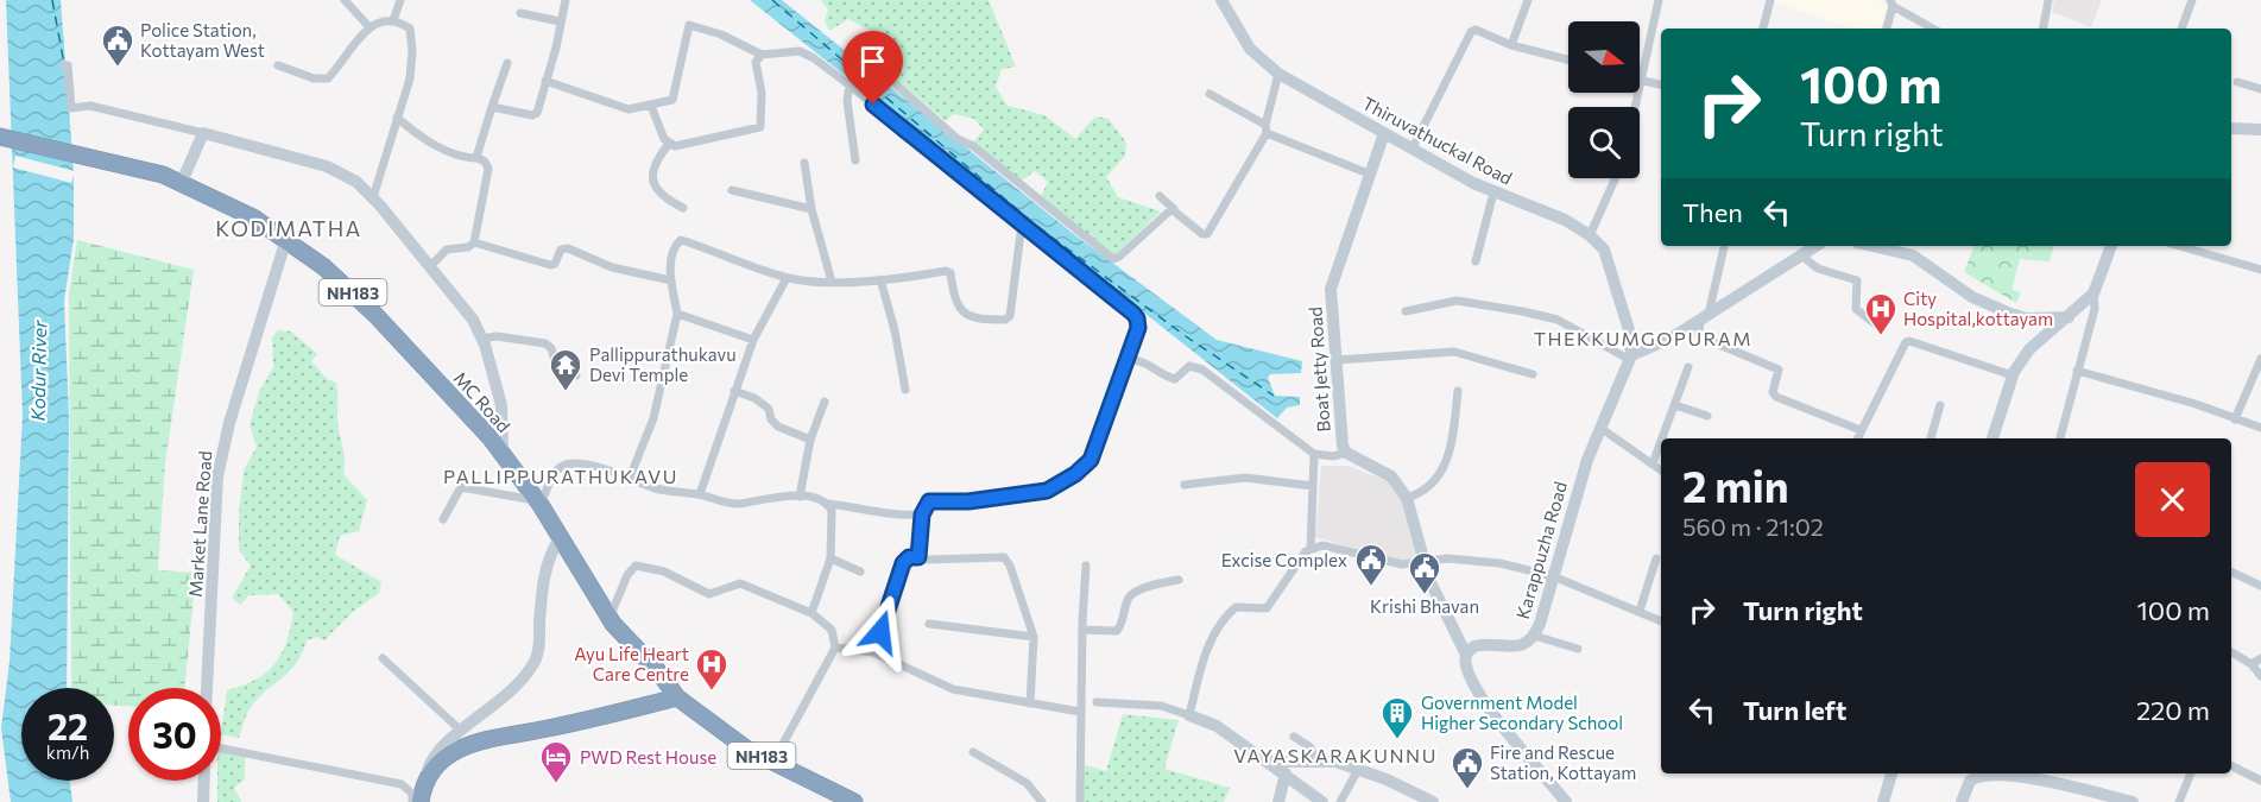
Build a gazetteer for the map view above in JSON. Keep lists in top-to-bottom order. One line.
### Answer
{"streets":{"highway":["NH183","MC Road"],"main road":["Thiruvathuckal Road","Boat Jetty Road","Market Lane Road","Karappuzha Road"]},"crossings":[["Thiruvathuckal Road","Boat Jetty Road"],["Thiruvathuckal Road","Karappuzha Road"],["Boat Jetty Road","Karappuzha Road"],["MC Road","Market Lane Road"]],"districts":["KODIMATHA","THEKKUMGOPURAM","PALLIPPURATHUKAVU","VAYASKARAKUNNU"],"water":["Kodur River"],"places":{"public building":["Police Station, Kottayam West","Excise Complex","Krishi Bhavan","Fire and Rescue Station, Kottayam"],"hospital":["City Hospital,kottayam","Ayu Life Heart Care Centre"],"temple":["Pallippurathukavu Devi Temple"],"building":["Government Model Higher Secondary School"],"hotel":["PWD Rest House"]},"north":"right","page":{"turn":["100 m","Turn right"],"then":"Then","heading":["2 min","560 m · 21:02"],"list":[{"name":"Turn right","value":"100 m"},{"name":"Turn left","value":"220 m"}],"speed":"22 km/h","limit":"30"}}
